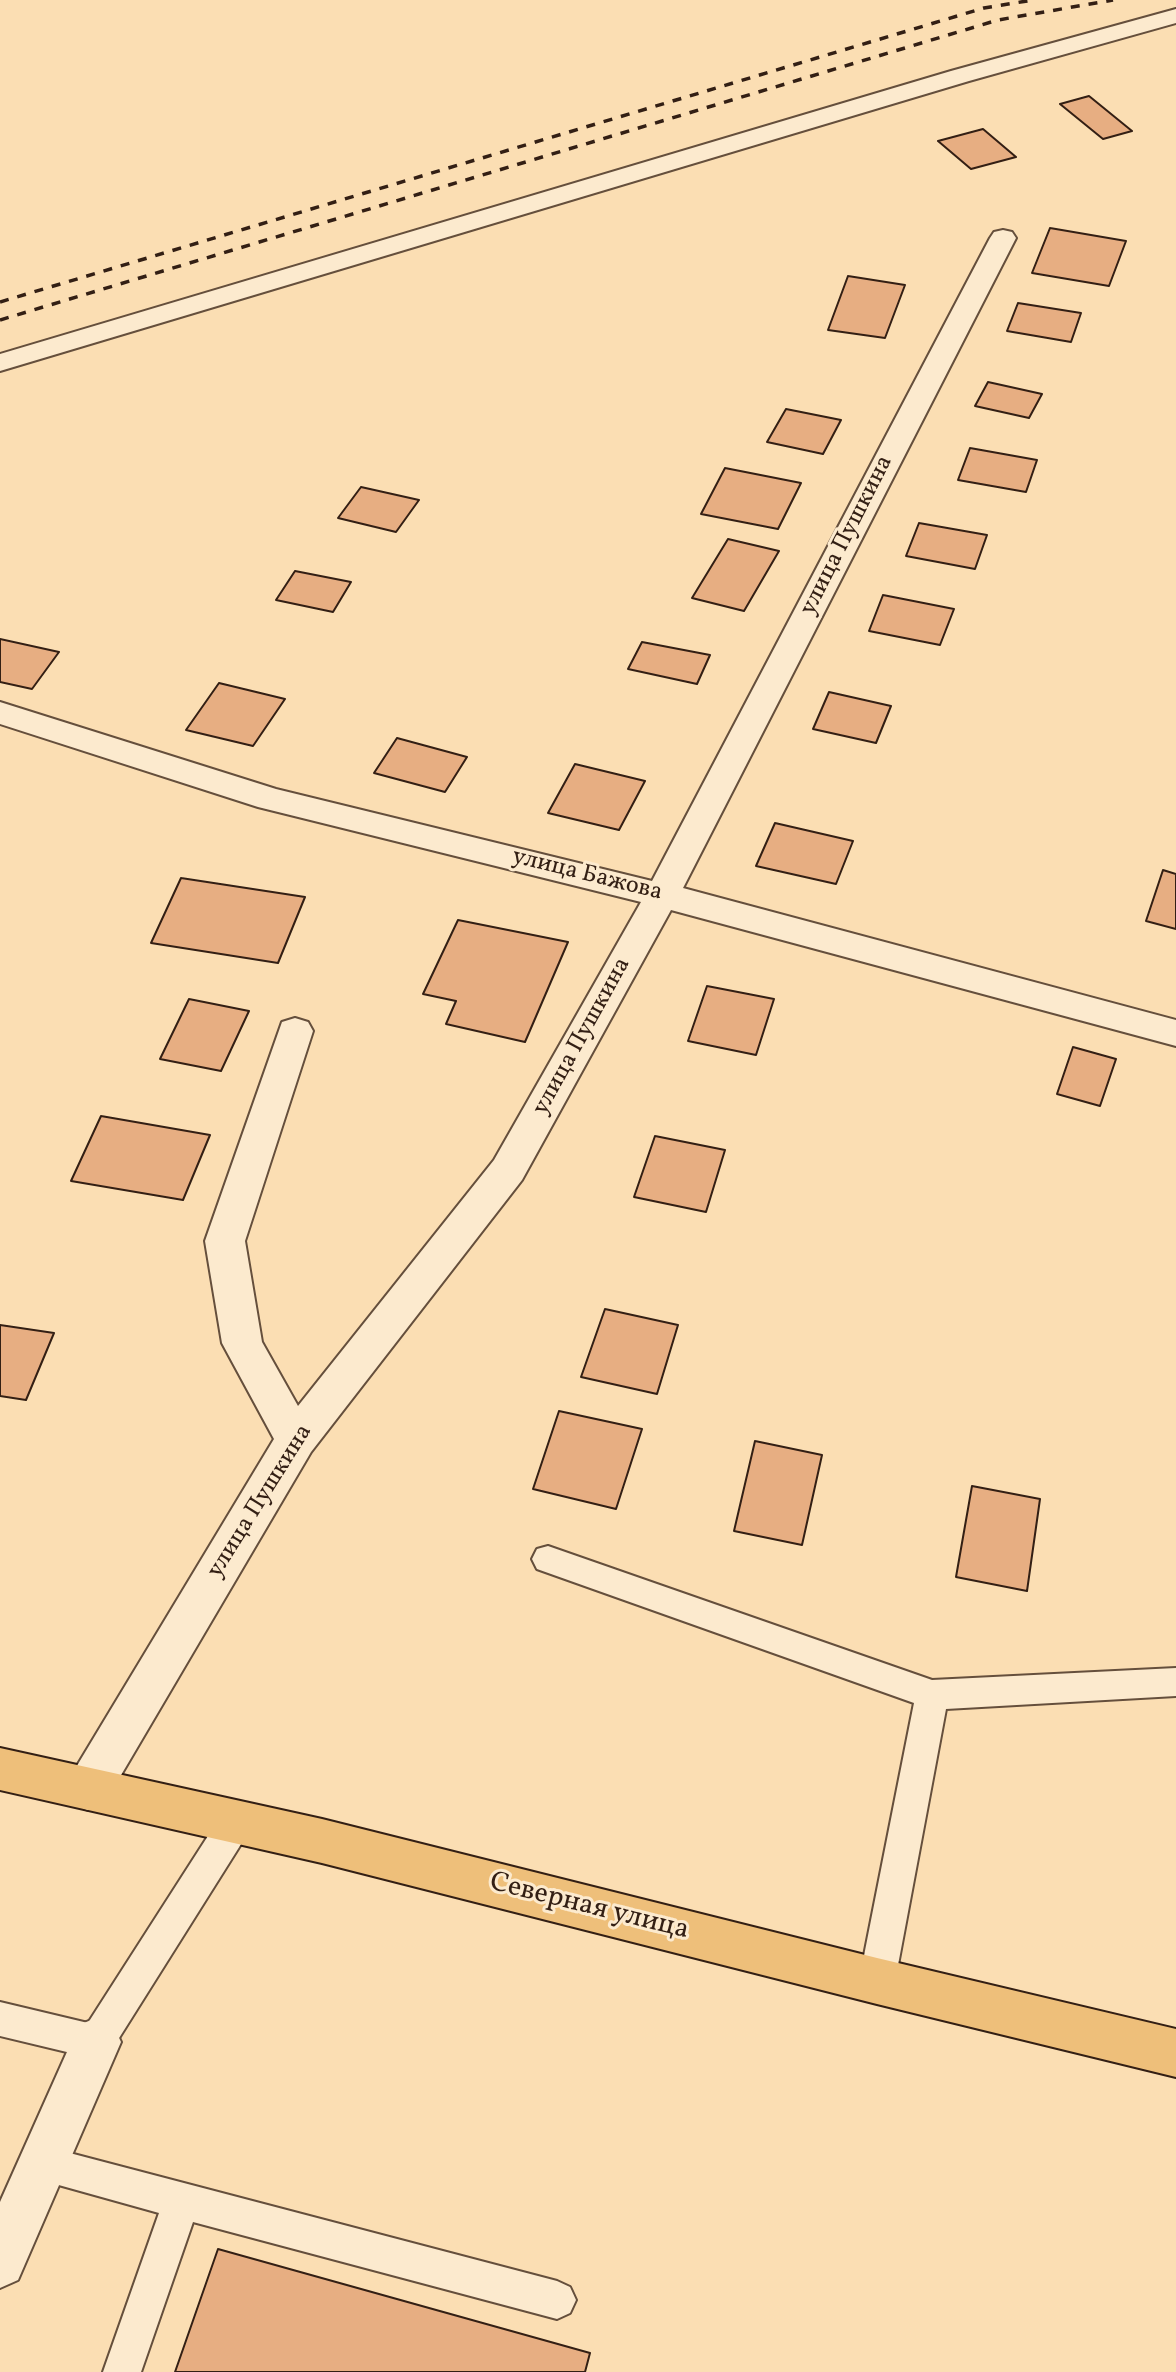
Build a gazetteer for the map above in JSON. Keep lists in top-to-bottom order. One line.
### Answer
{"streets":{"main road":["Северная улица"],"street":["улица Пушкина","улица Бажова"]},"crossings":[["улица Пушкина","улица Бажова"],["улица Пушкина","Северная улица"]]}
